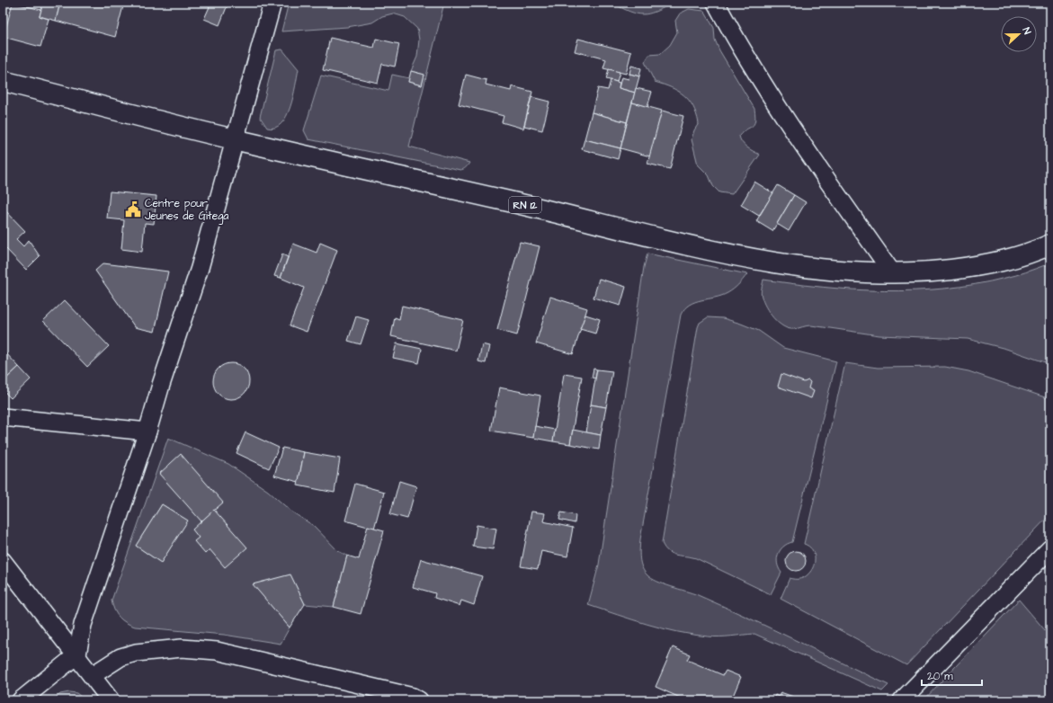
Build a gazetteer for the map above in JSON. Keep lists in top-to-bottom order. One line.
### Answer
{"streets":{"main road":["RN 12"]},"places":{"public building":["Centre pour Jeunes de Gitega"]},"scale_bar":"20 m","north":"right"}
